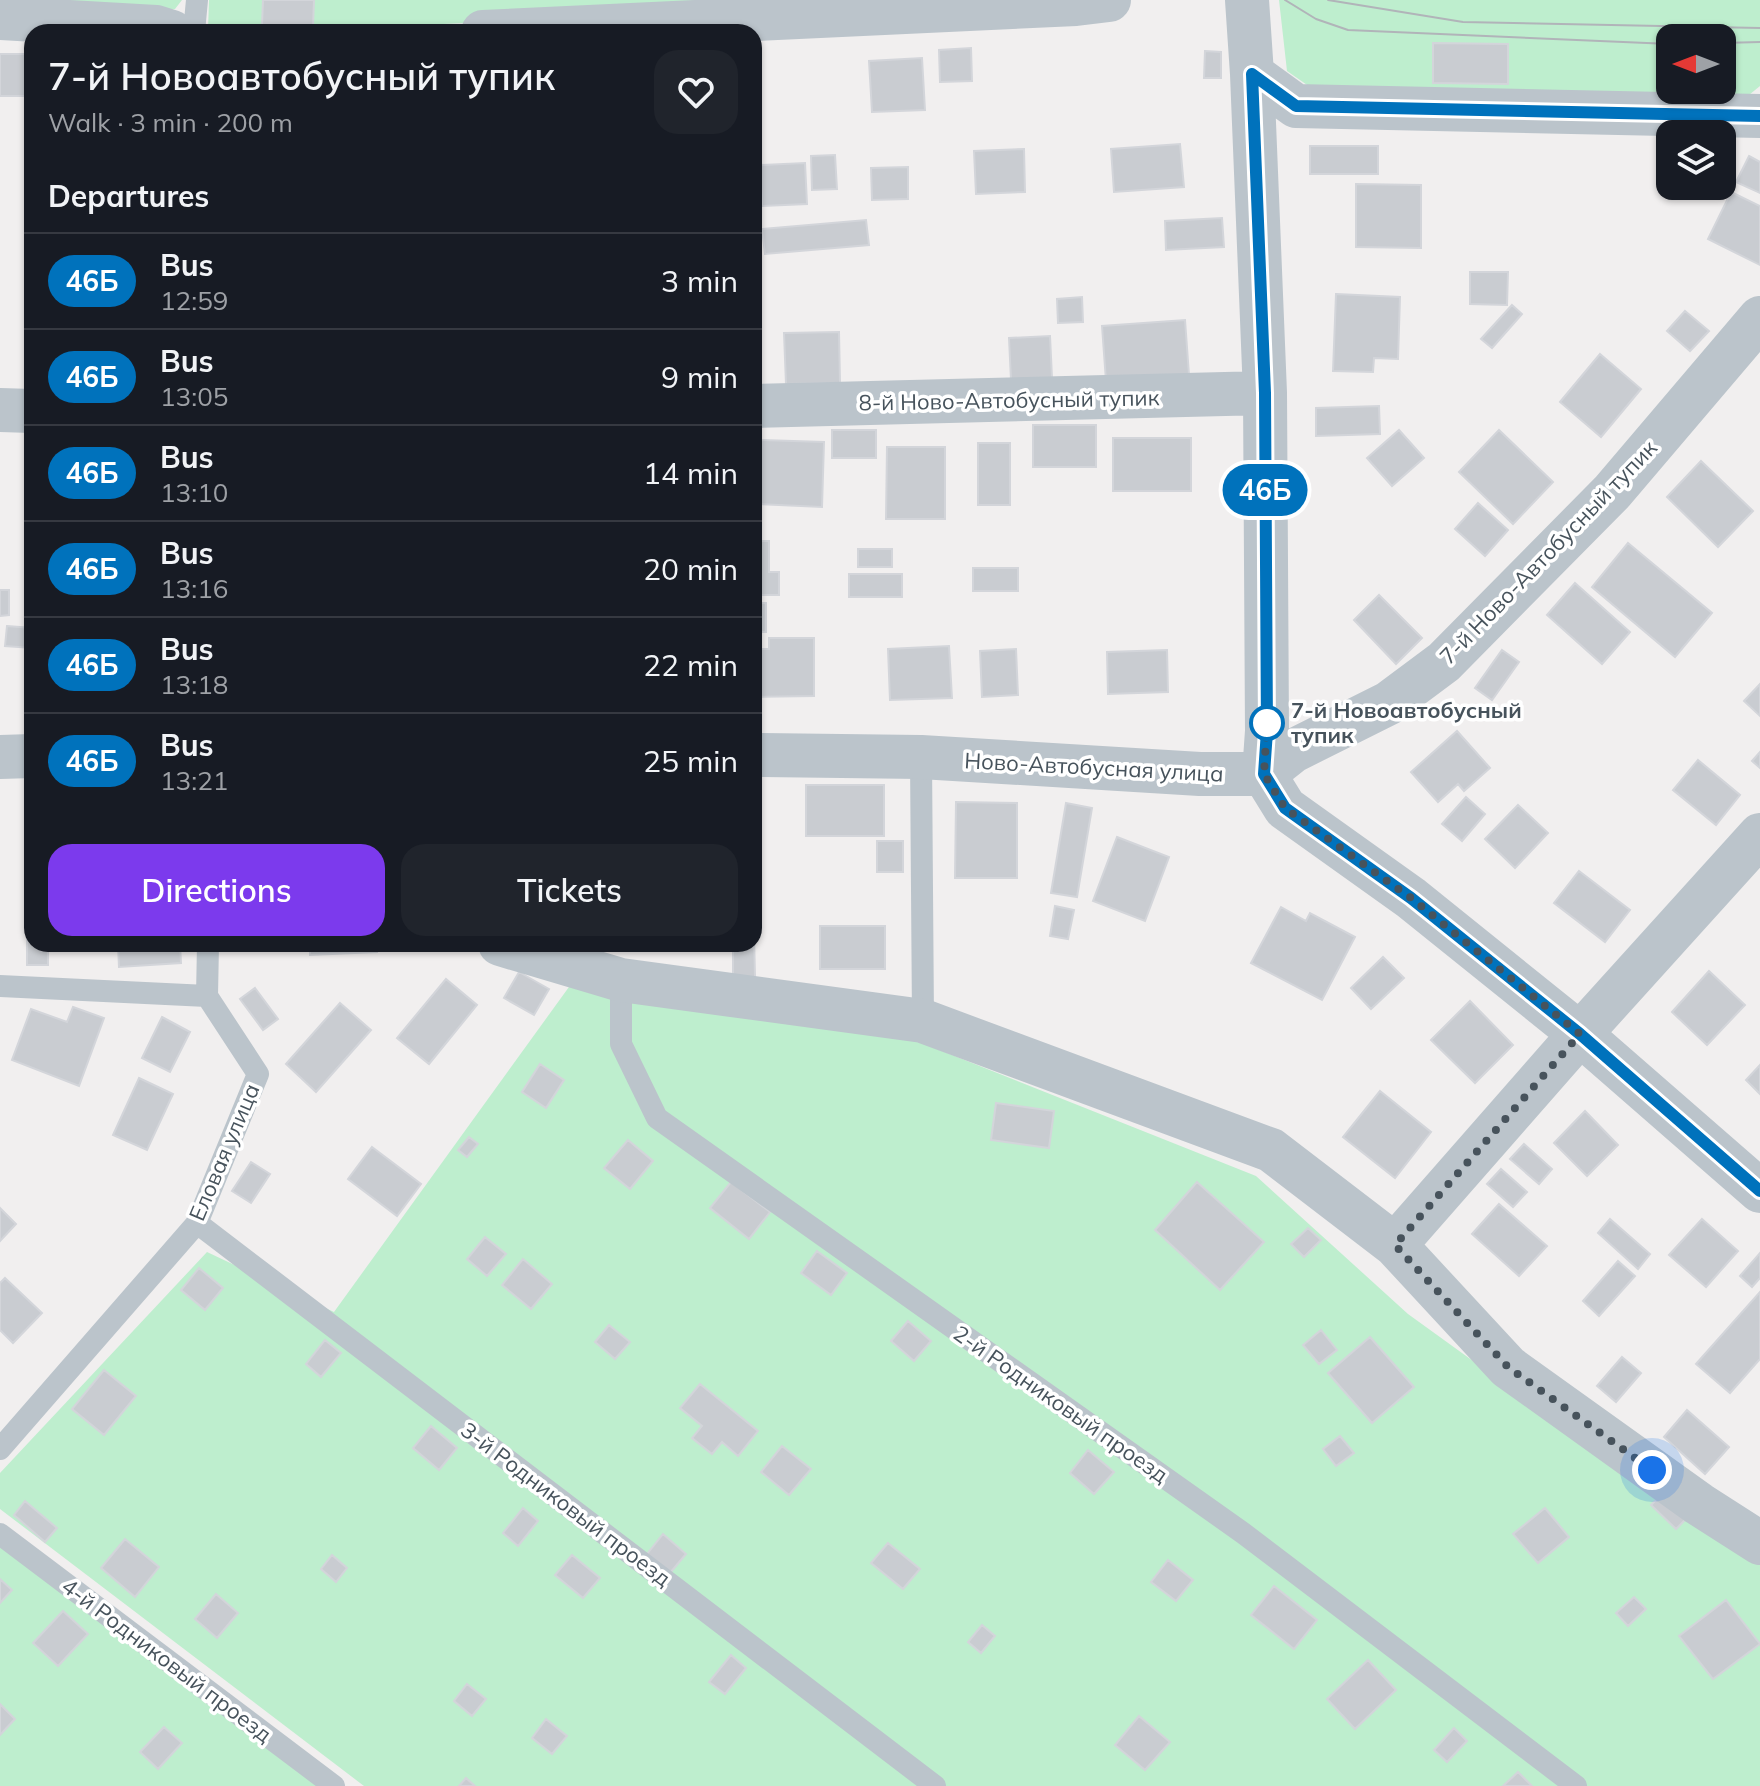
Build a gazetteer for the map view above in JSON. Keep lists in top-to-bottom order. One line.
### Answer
{"streets":{"street":["8-й Ново-Автобусный тупик","7-й Ново-Автобусный тупик","Ново-Автобусная улица"],"lane":["Еловая улица","2-й Родниковый проезд","3-й Родниковый проезд","4-й Родниковый проезд"]},"crossings":[["7-й Ново-Автобусный тупик","Ново-Автобусная улица"],["Еловая улица","3-й Родниковый проезд"]],"places":["7-й Новоавтобусный тупик"],"lines":["bus line 46Б"],"north":"left","page":{"on_map":"46Б","heading":[["7-й Новоавтобусный тупик","Walk · 3 min · 200 m"],"Departures"],"list":[{"mark":"46Б","name":"Bus","note":"12:59","value":"3 min"},{"mark":"46Б","name":"Bus","note":"13:05","value":"9 min"},{"mark":"46Б","name":"Bus","note":"13:10","value":"14 min"},{"mark":"46Б","name":"Bus","note":"13:16","value":"20 min"},{"mark":"46Б","name":"Bus","note":"13:18","value":"22 min"},{"mark":"46Б","name":"Bus","note":"13:21","value":"25 min"}],"buttons":["Directions","Tickets"]}}
